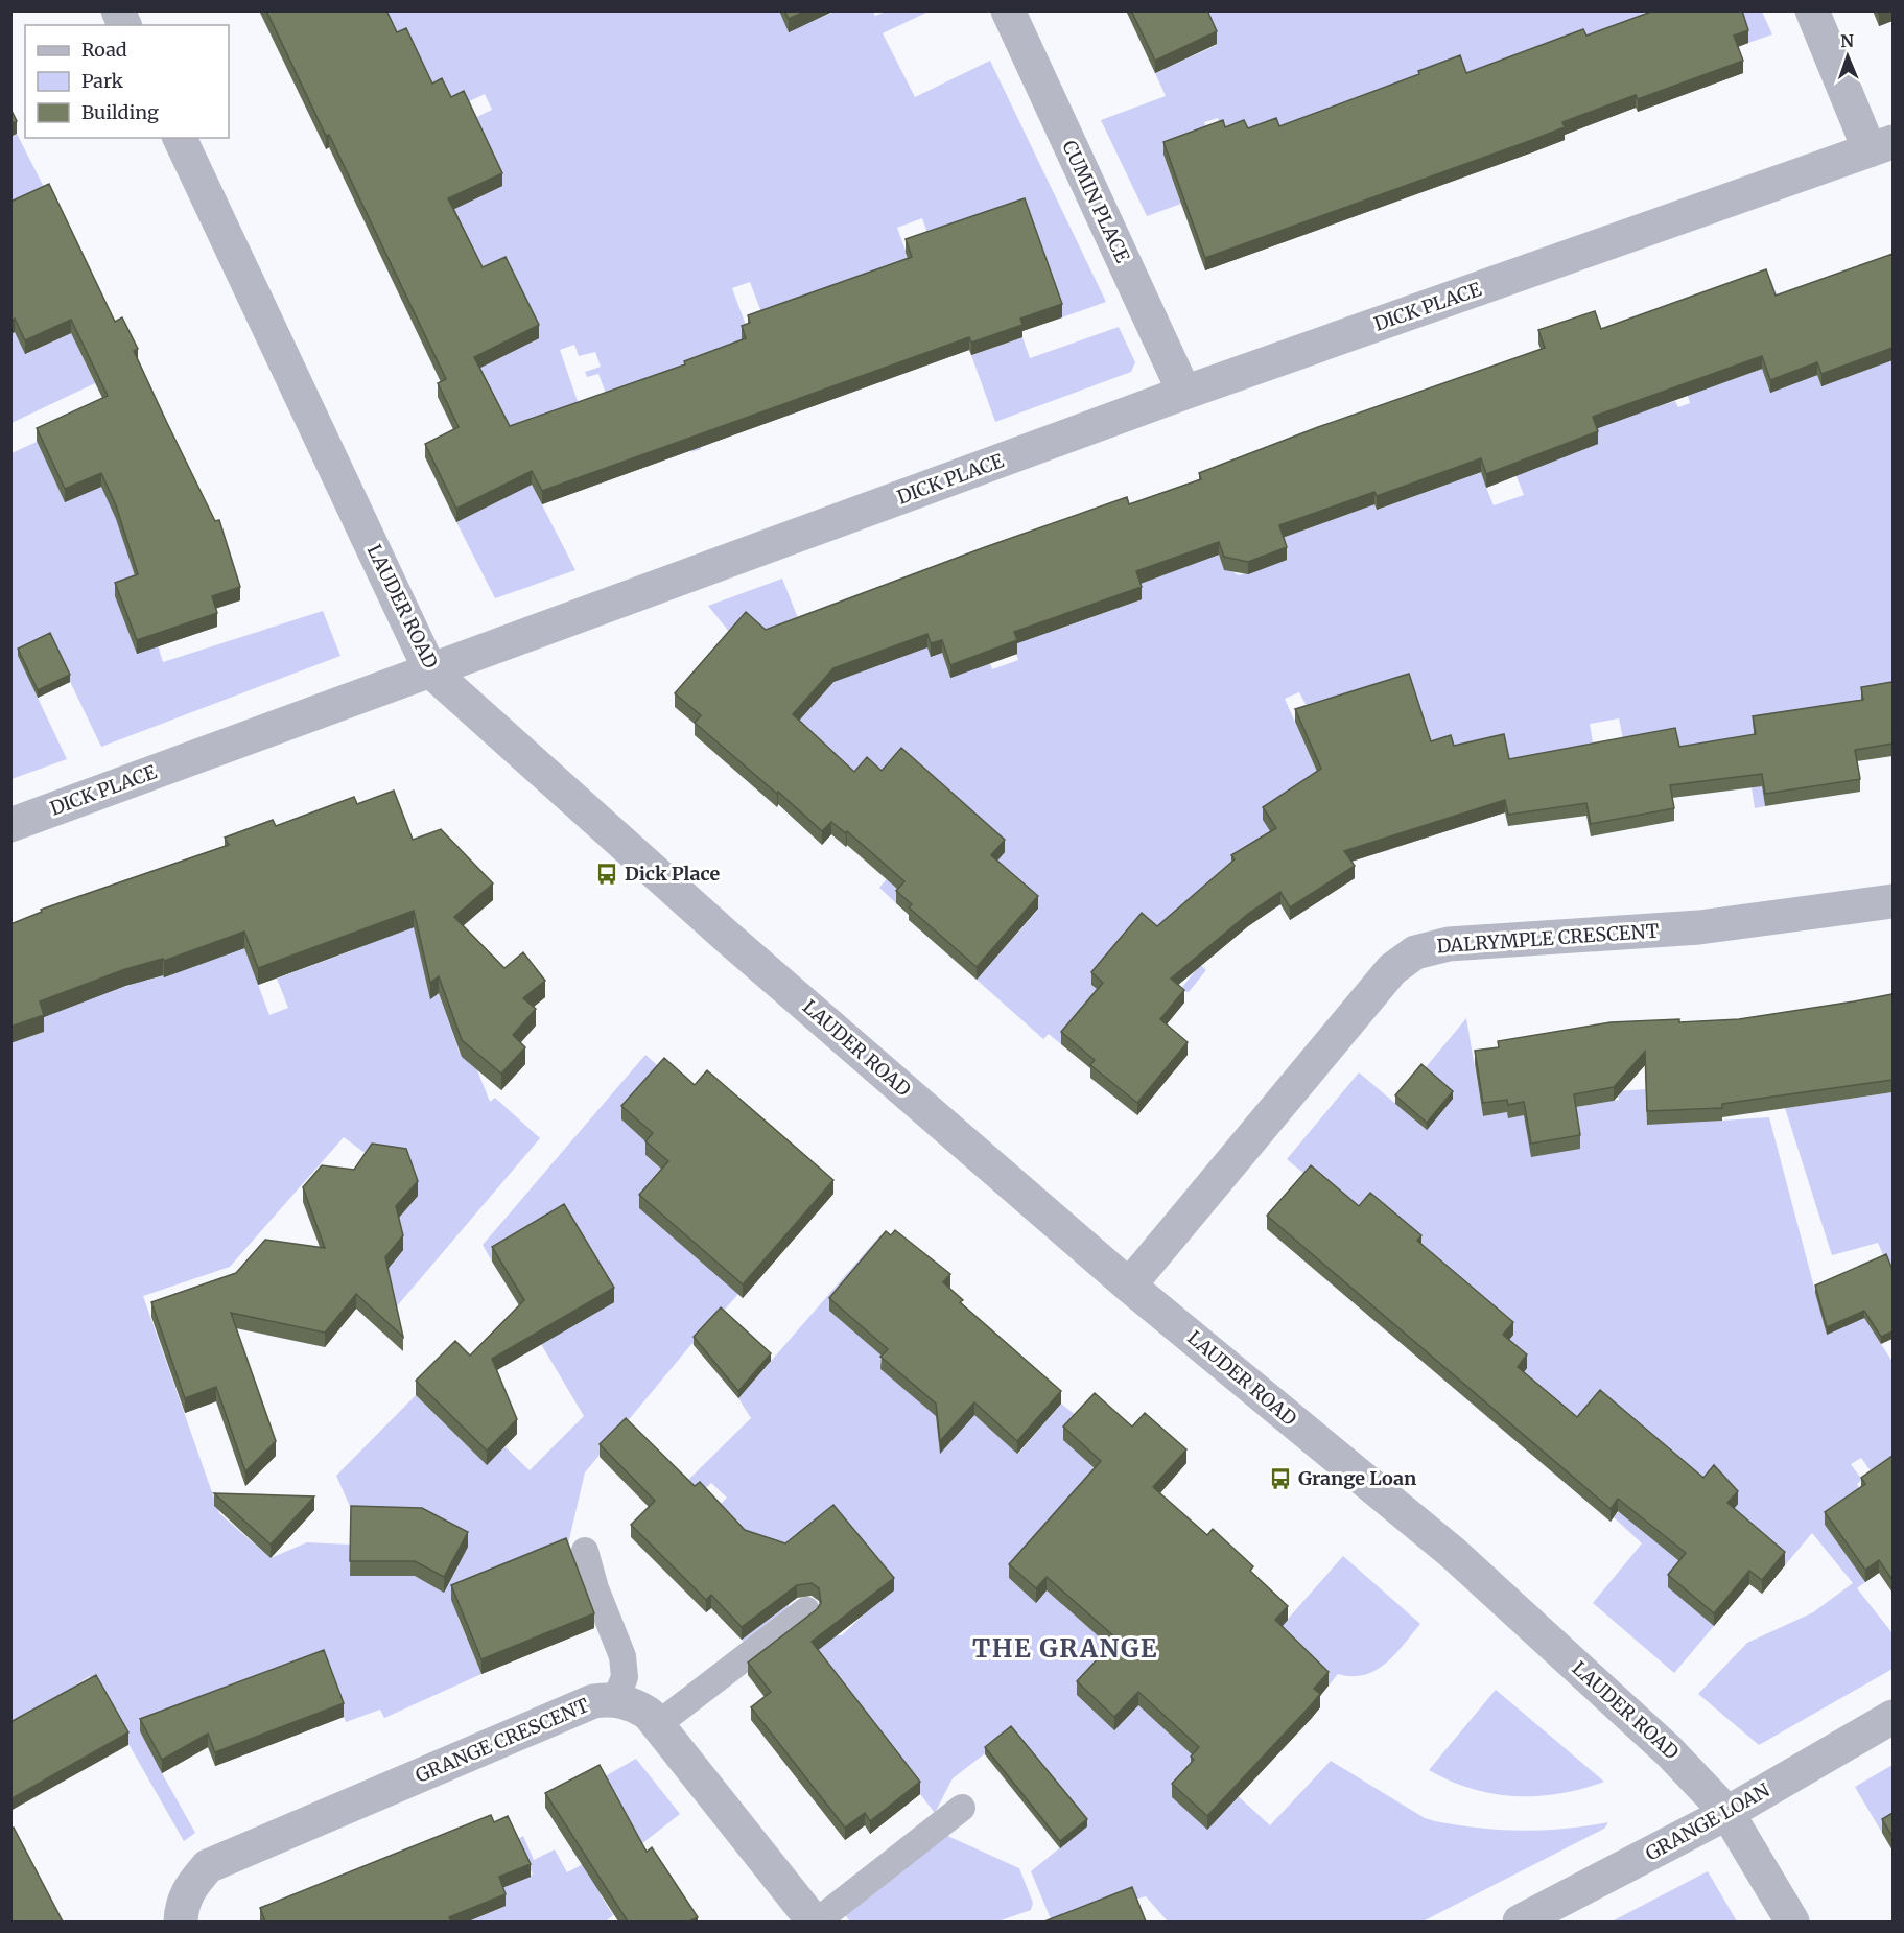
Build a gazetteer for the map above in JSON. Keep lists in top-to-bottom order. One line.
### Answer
{"streets":{"street":["CUMIN PLACE","DICK PLACE","LAUDER ROAD","DALRYMPLE CRESCENT","GRANGE CRESCENT","GRANGE LOAN"]},"crossings":[["CUMIN PLACE","DICK PLACE"],["DICK PLACE","LAUDER ROAD"],["LAUDER ROAD","DALRYMPLE CRESCENT"],["LAUDER ROAD","GRANGE LOAN"]],"districts":["THE GRANGE"],"places":{"bus stop":["Dick Place","Grange Loan"]},"legend":["Road","Park","Building"],"north":"top"}
